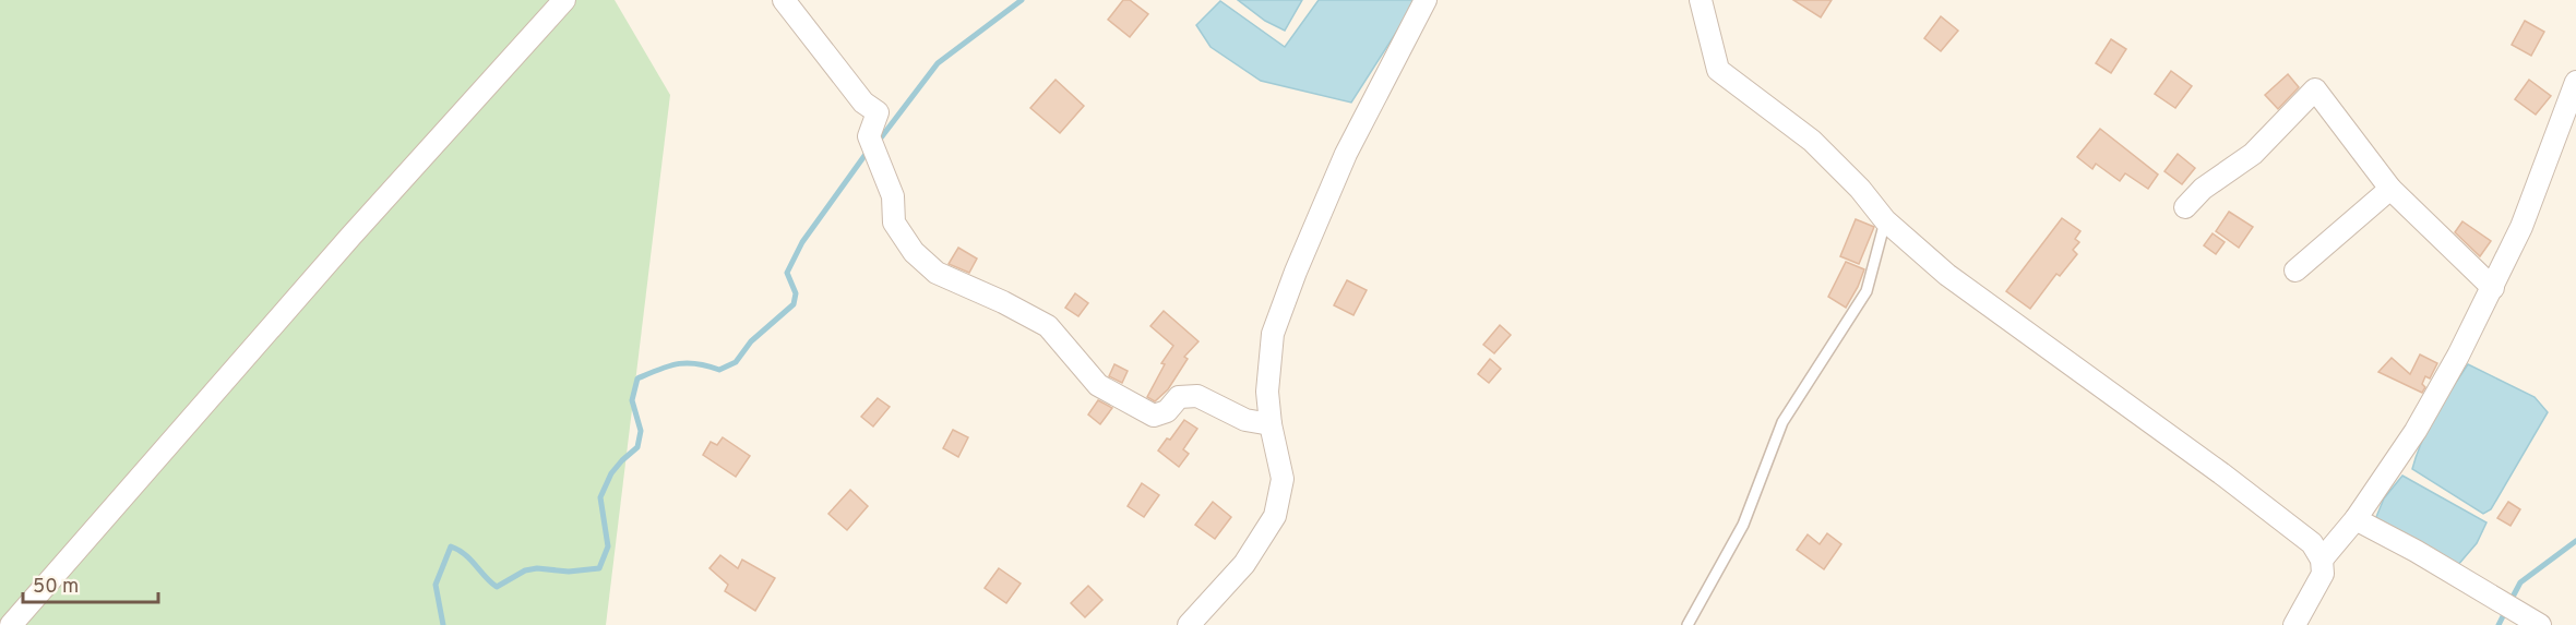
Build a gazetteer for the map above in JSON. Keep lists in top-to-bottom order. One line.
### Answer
{"scale_bar":"50 m"}
